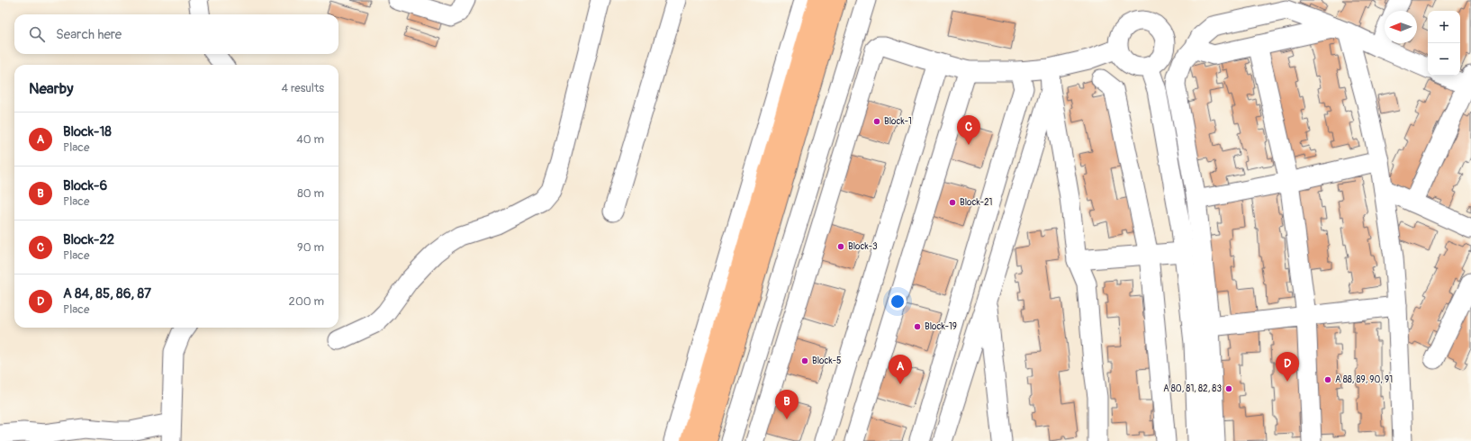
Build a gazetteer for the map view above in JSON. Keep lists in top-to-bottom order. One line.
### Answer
{"places":["Block-1","Block-21","Block-3","Block-19","Block-5","A 88, 89, 90, 91","A 80, 81, 82, 83"],"north":"left","page":{"map_buttons":["+","−"],"search":"Search here","heading":["Nearby","4 results"],"list":[{"mark":"A","name":"Block-18","note":"Place","value":"40 m"},{"mark":"B","name":"Block-6","note":"Place","value":"80 m"},{"mark":"C","name":"Block-22","note":"Place","value":"90 m"},{"mark":"D","name":"A 84, 85, 86, 87","note":"Place","value":"200 m"}],"pins":["C","D","A","B"]}}
